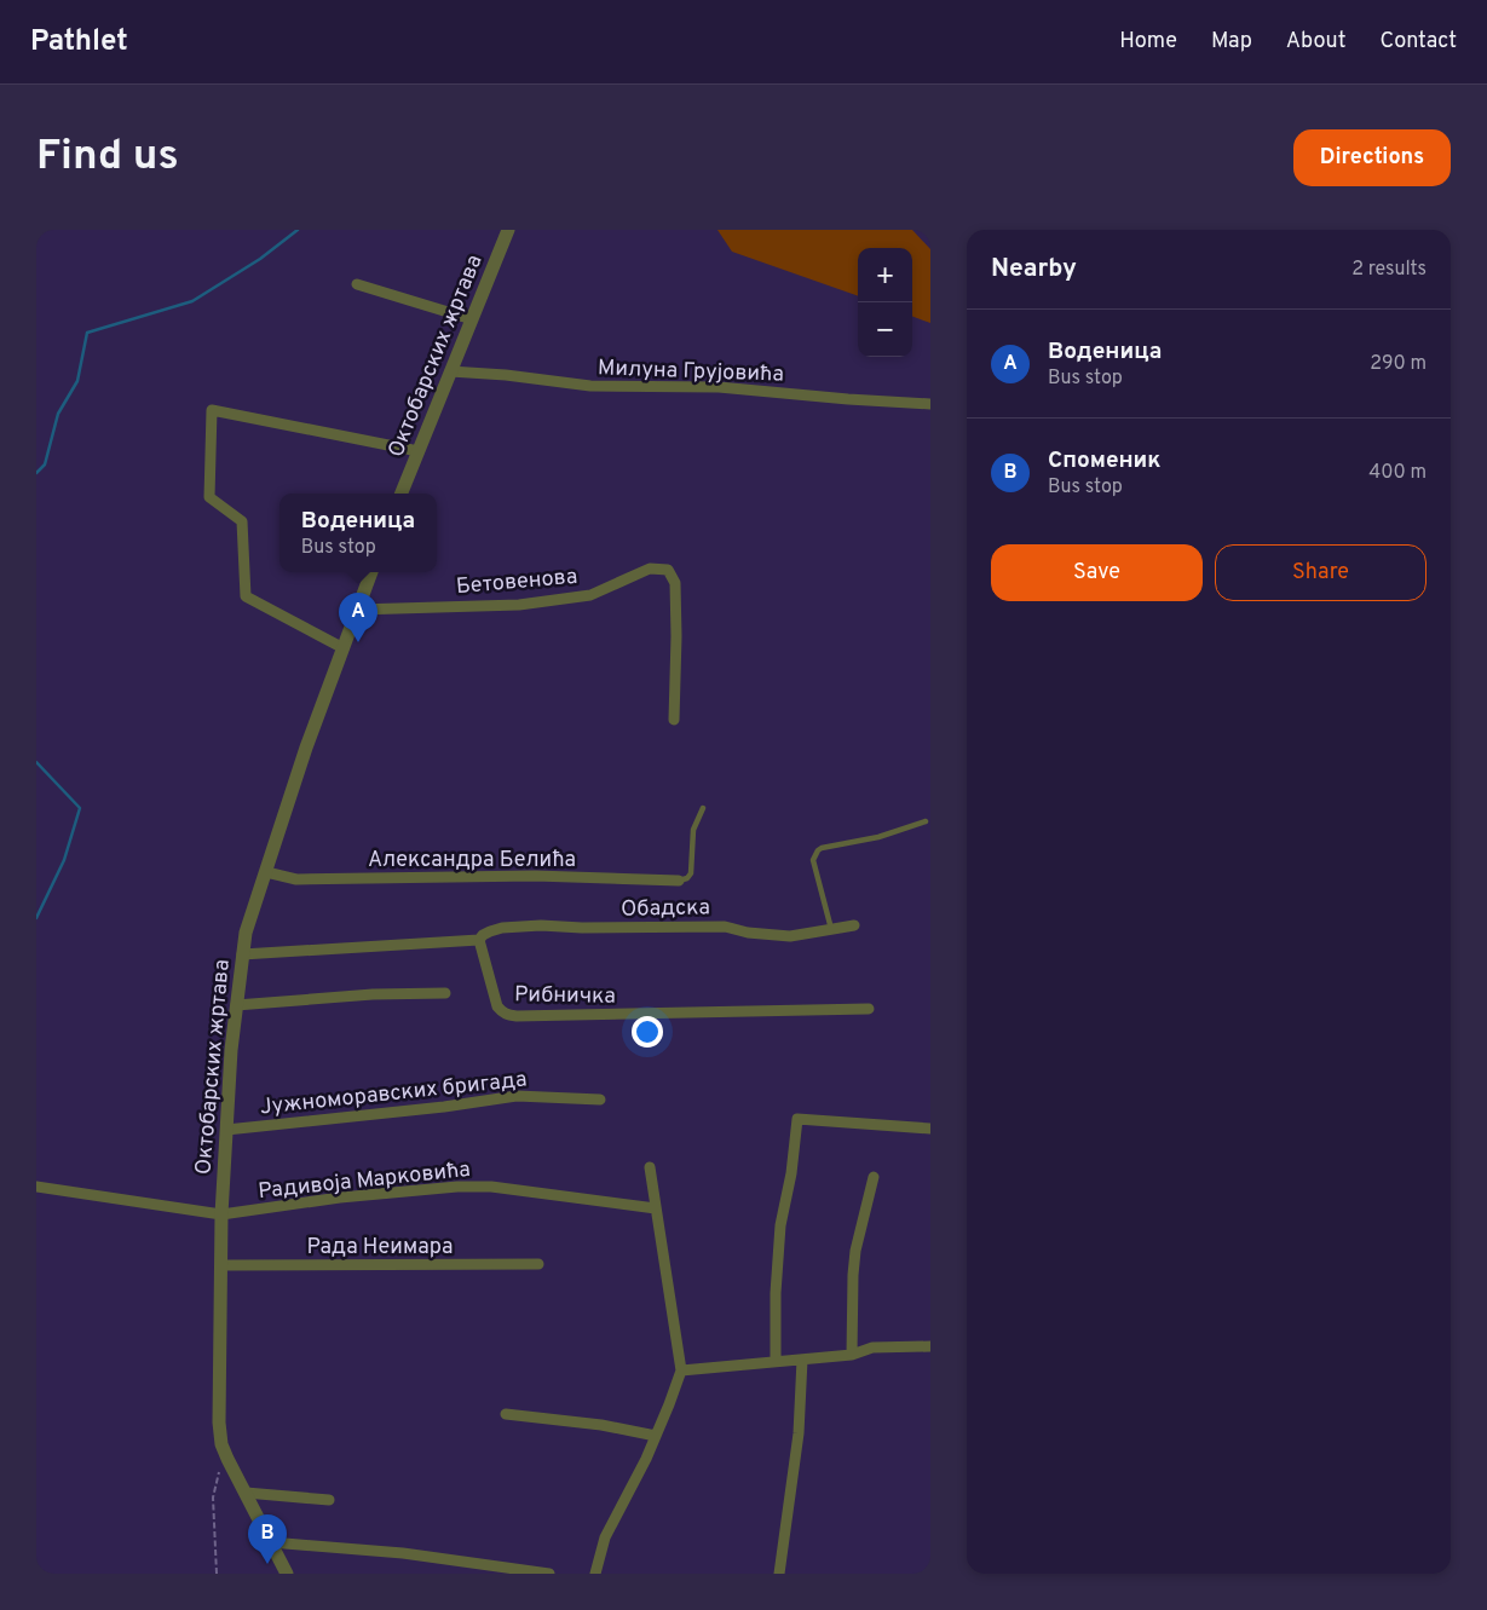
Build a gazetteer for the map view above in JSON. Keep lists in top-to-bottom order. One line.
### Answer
{"streets":{"street":["Октобарских жртава","Милуна Грујовића","Бетовенова","Александра Белића","Обадска","Рибничка","Јужноморавских бригада","Радивоја Марковића","Рада Неимара"]},"crossings":[["Октобарских жртава","Милуна Грујовића"],["Октобарских жртава","Бетовенова"],["Октобарских жртава","Александра Белића"],["Октобарских жртава","Јужноморавских бригада"],["Октобарских жртава","Радивоја Марковића"],["Октобарских жртава","Рада Неимара"],["Обадска","Рибничка"]],"page":{"header":"Pathlet","nav":["Home","Map","About","Contact"],"buttons":["Directions",["Save","Share"]],"title":"Find us","heading":["Nearby","2 results"],"map_buttons":["+","−"],"list":[{"mark":"A","name":"Воденица","note":"Bus stop","value":"290 m"},{"mark":"B","name":"Споменик","note":"Bus stop","value":"400 m"}],"popup":["Воденица","Bus stop"],"pins":["A","B"]}}
